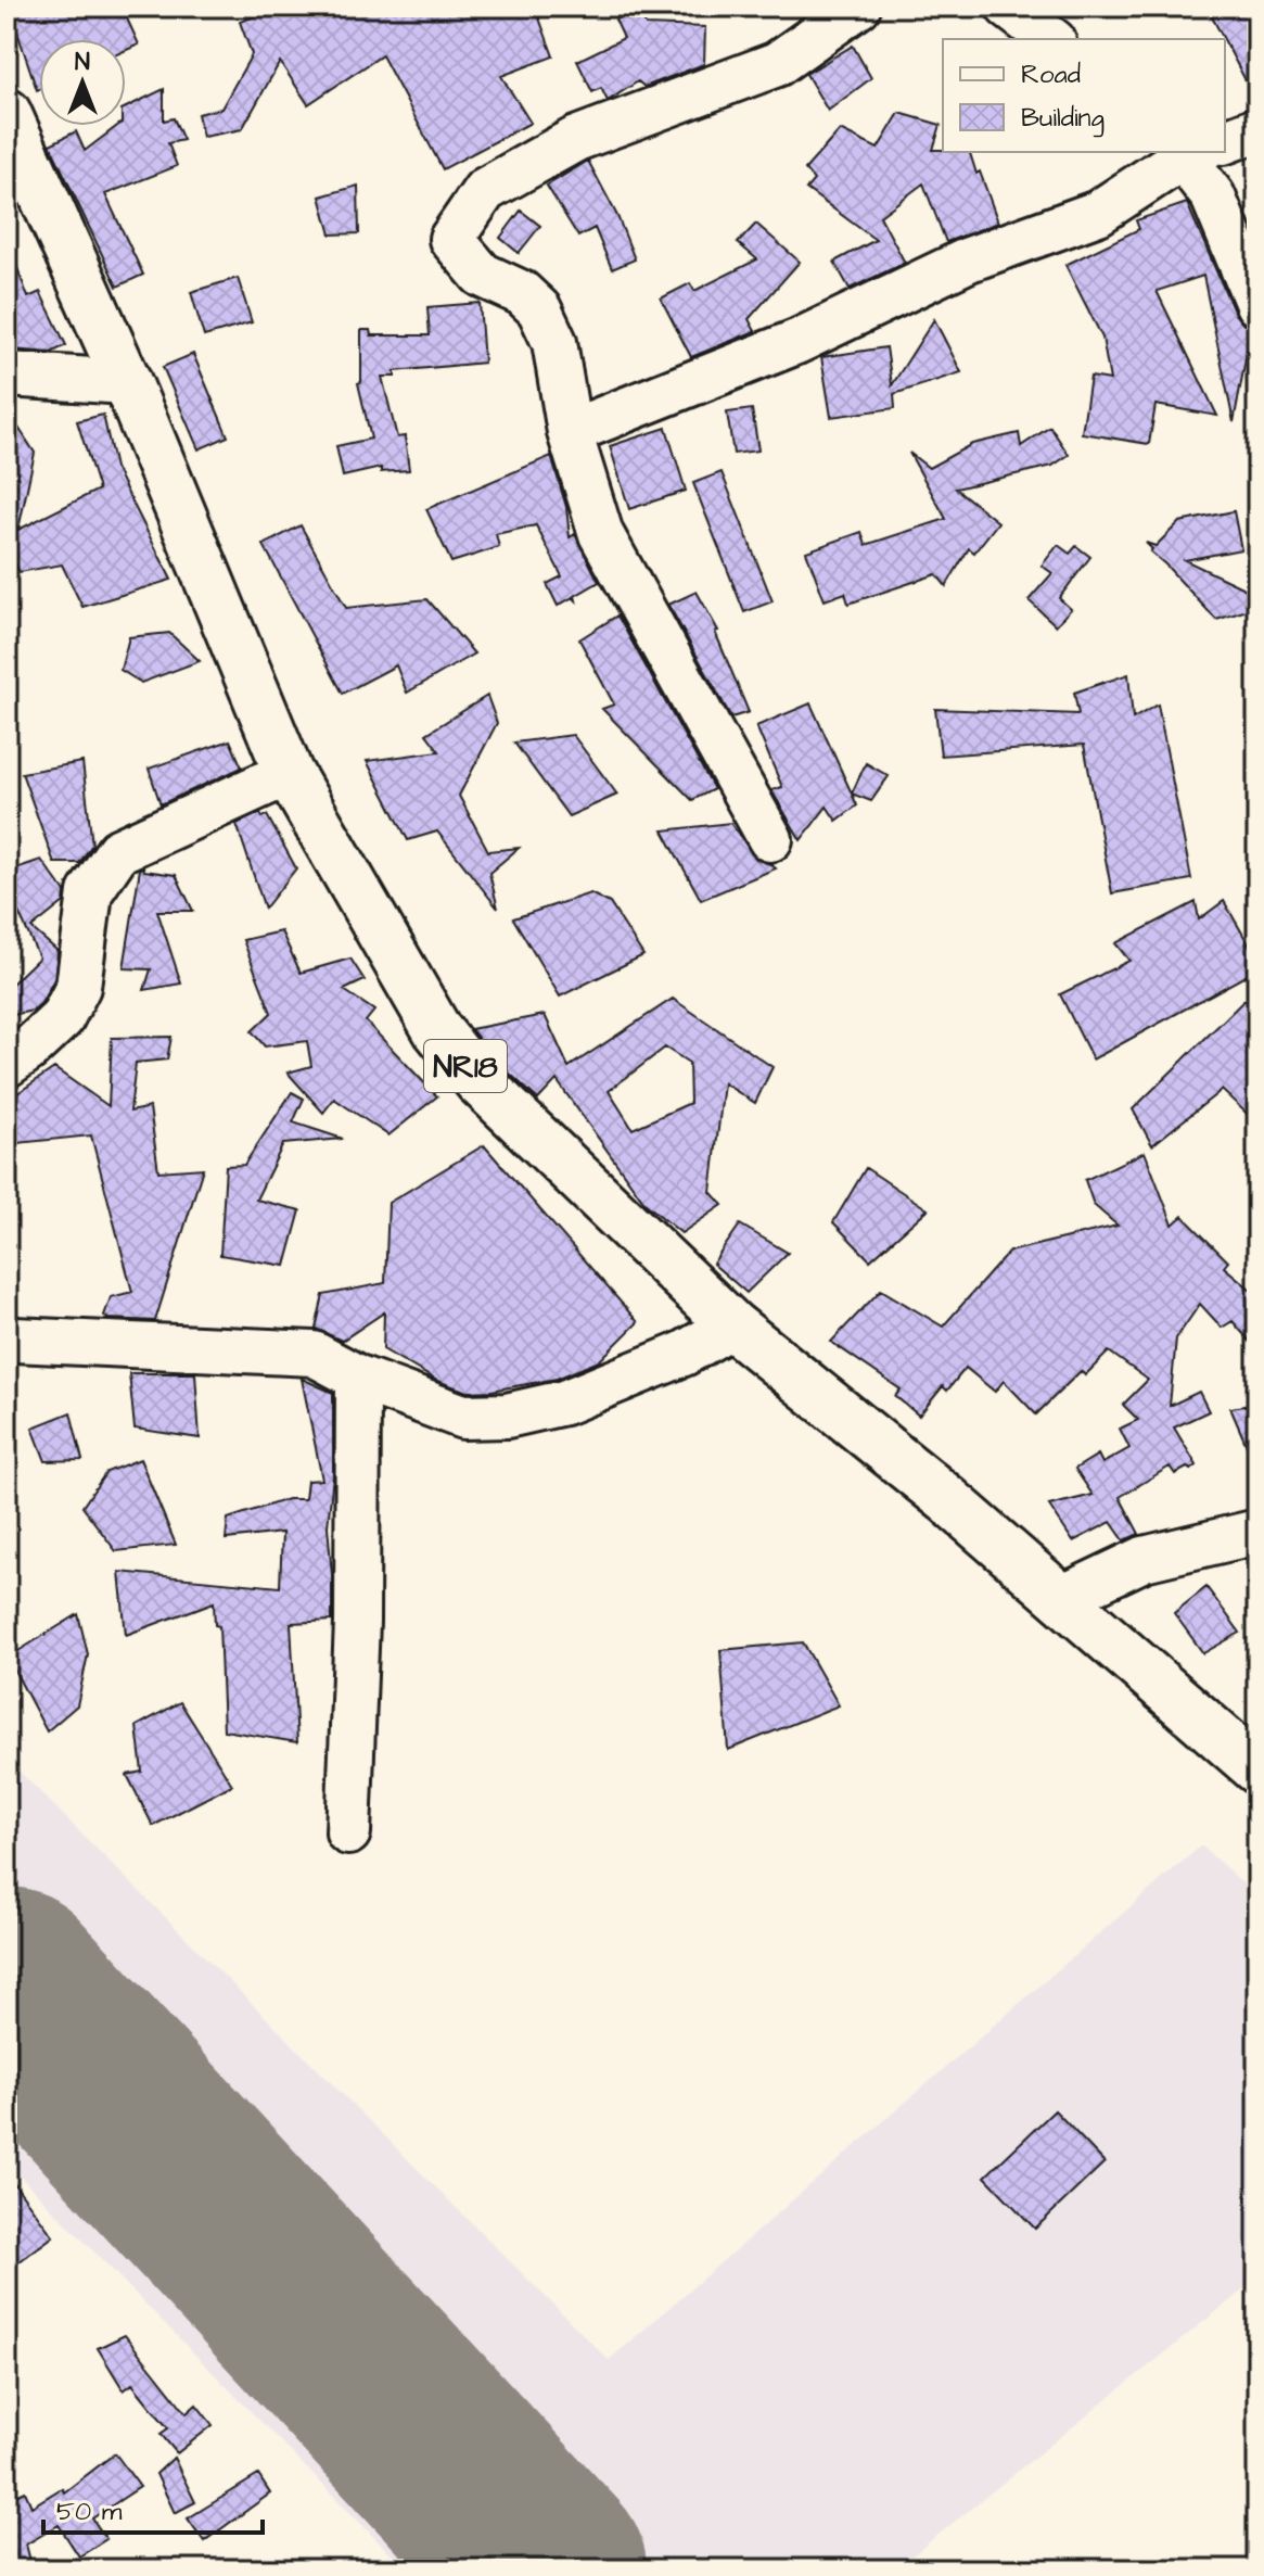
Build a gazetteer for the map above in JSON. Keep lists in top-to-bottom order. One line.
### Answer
{"streets":{"main road":["NR18"]},"legend":["Road","Building"],"scale_bar":"50 m","north":"top"}
